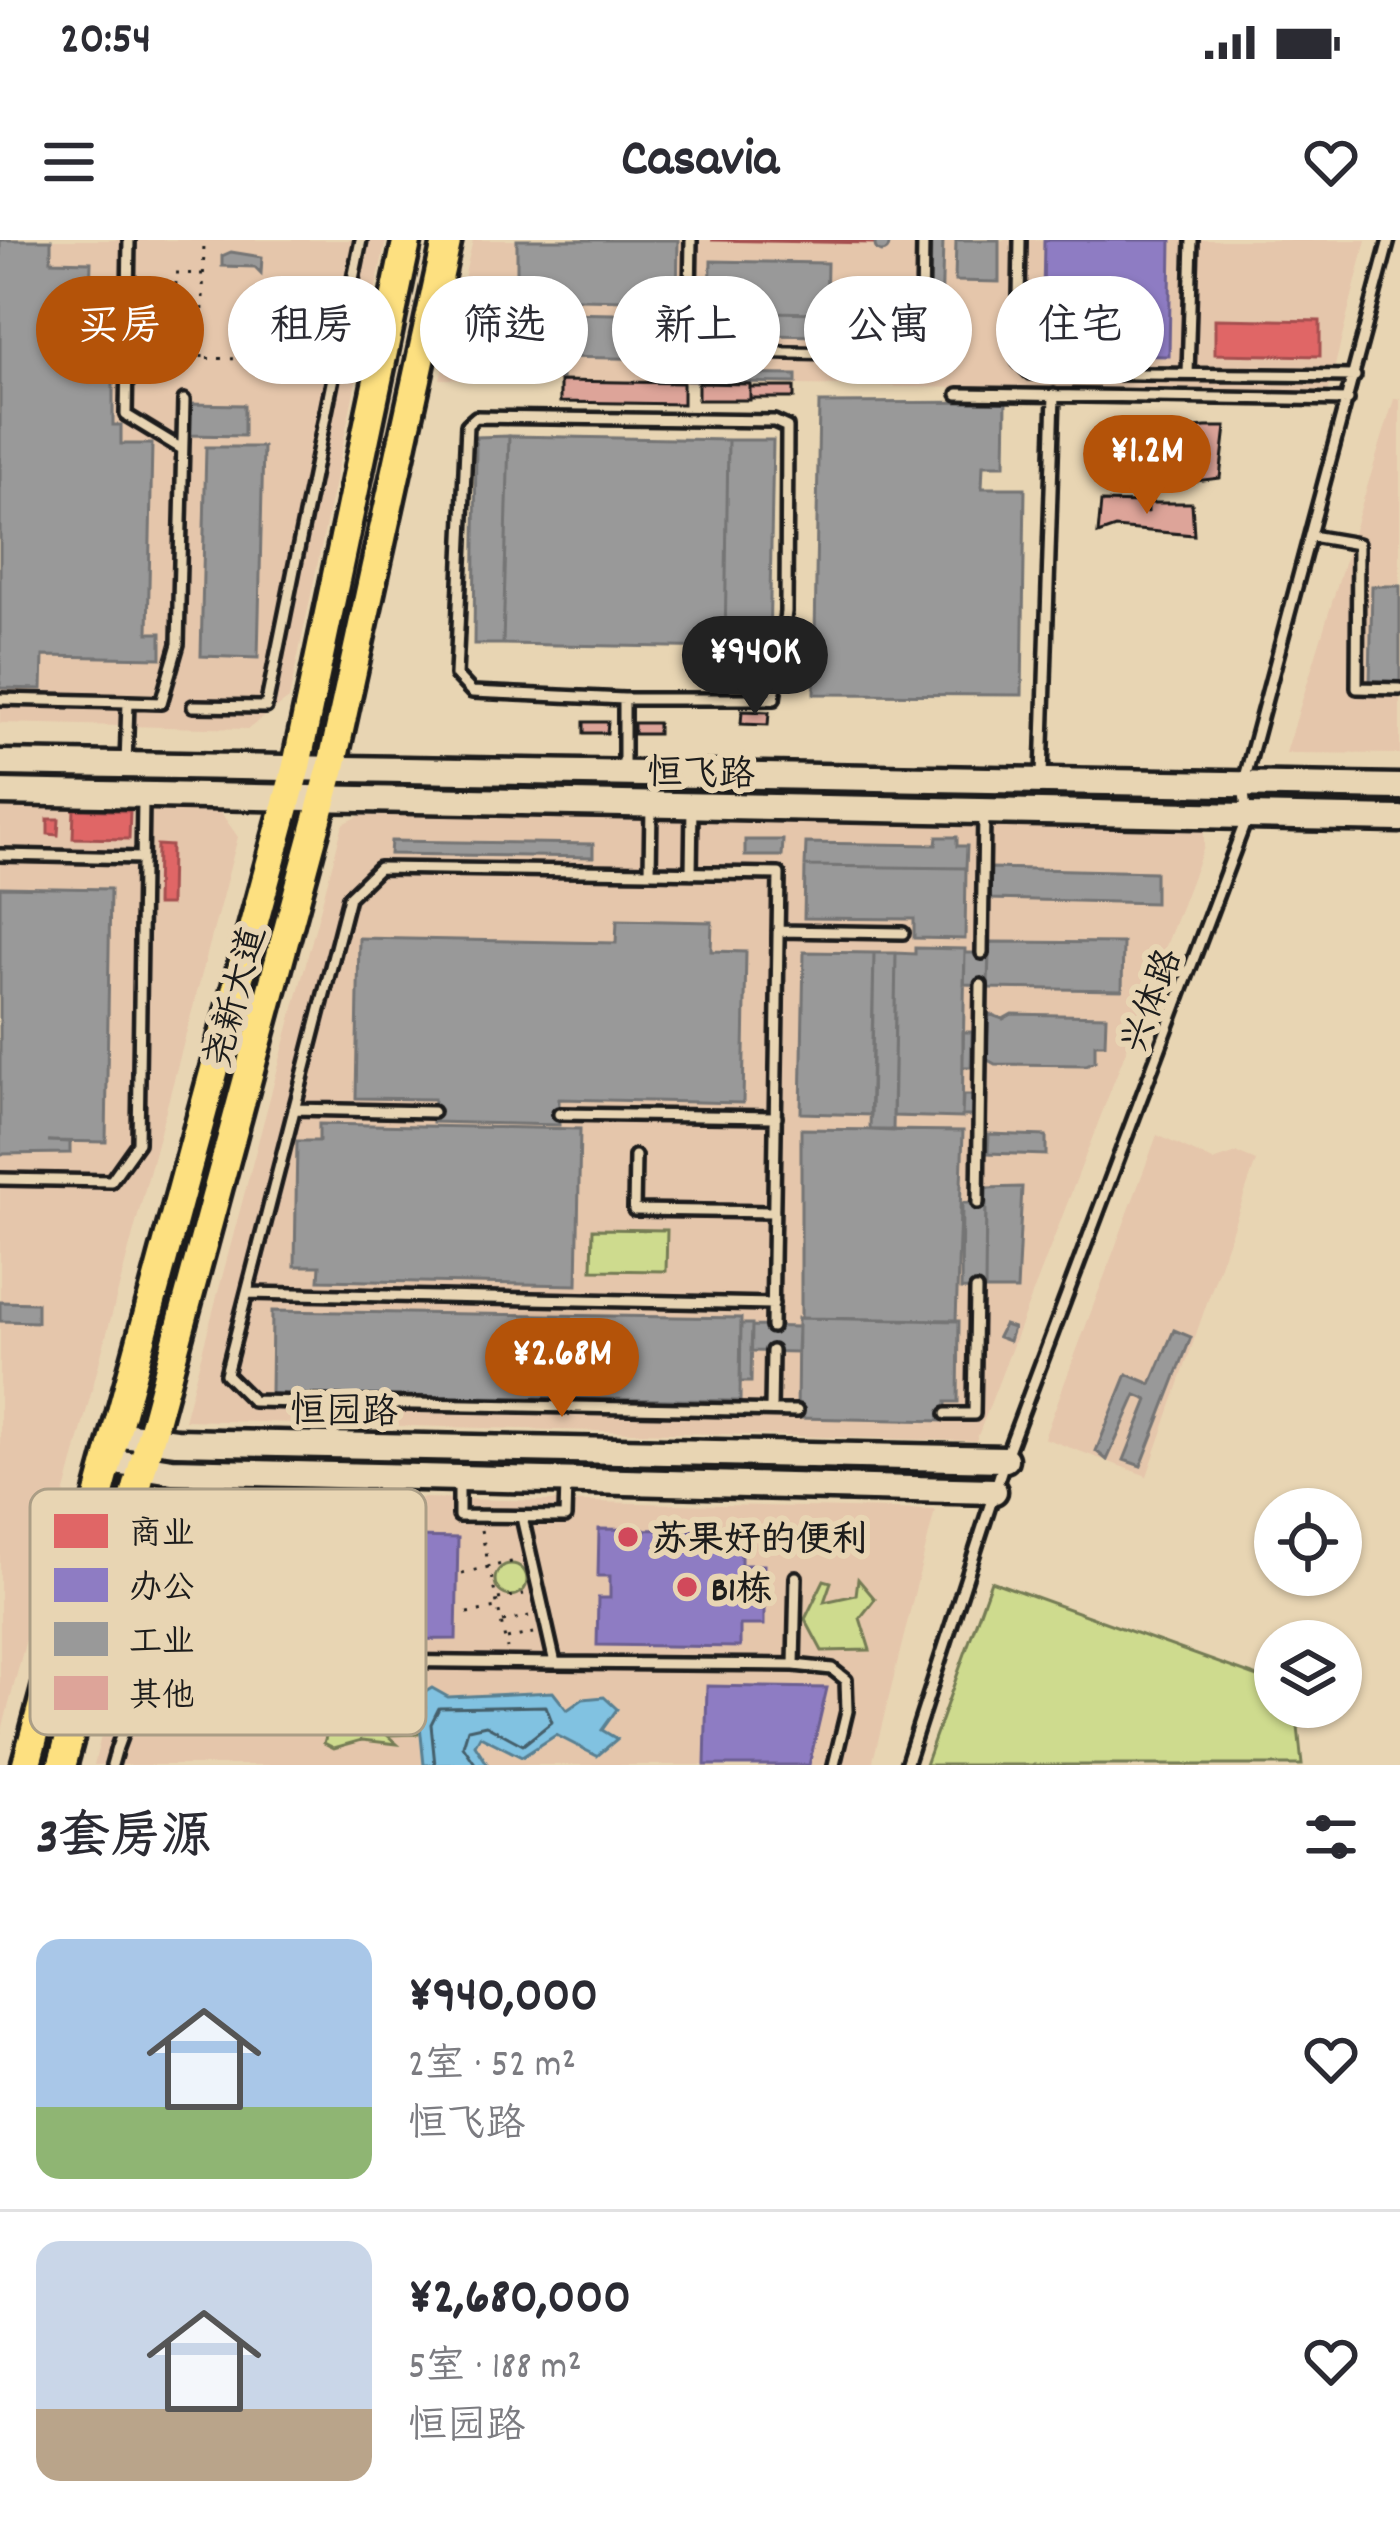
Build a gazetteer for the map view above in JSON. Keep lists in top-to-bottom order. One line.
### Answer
{"streets":{"main road":["恒飞路","尧新大道","恒园路"],"lane":["兴体路"]},"crossings":[["恒飞路","尧新大道"],["恒飞路","兴体路"],["尧新大道","恒园路"],["兴体路","恒园路"]],"places":["苏果好的便利","B1栋"],"legend":["商业","办公","工业","其他"],"page":{"status":"20:54","header":"Casavia","chip":["买房","租房","筛选","新上","公寓","住宅"],"price":["¥1.2M","¥940K","¥2.68M"],"heading":"3套房源","list":[{"name":"¥940,000","note":"2室 · 52 m² · 恒飞路"},{"name":"¥2,680,000","note":"5室 · 188 m² · 恒园路"}]}}
